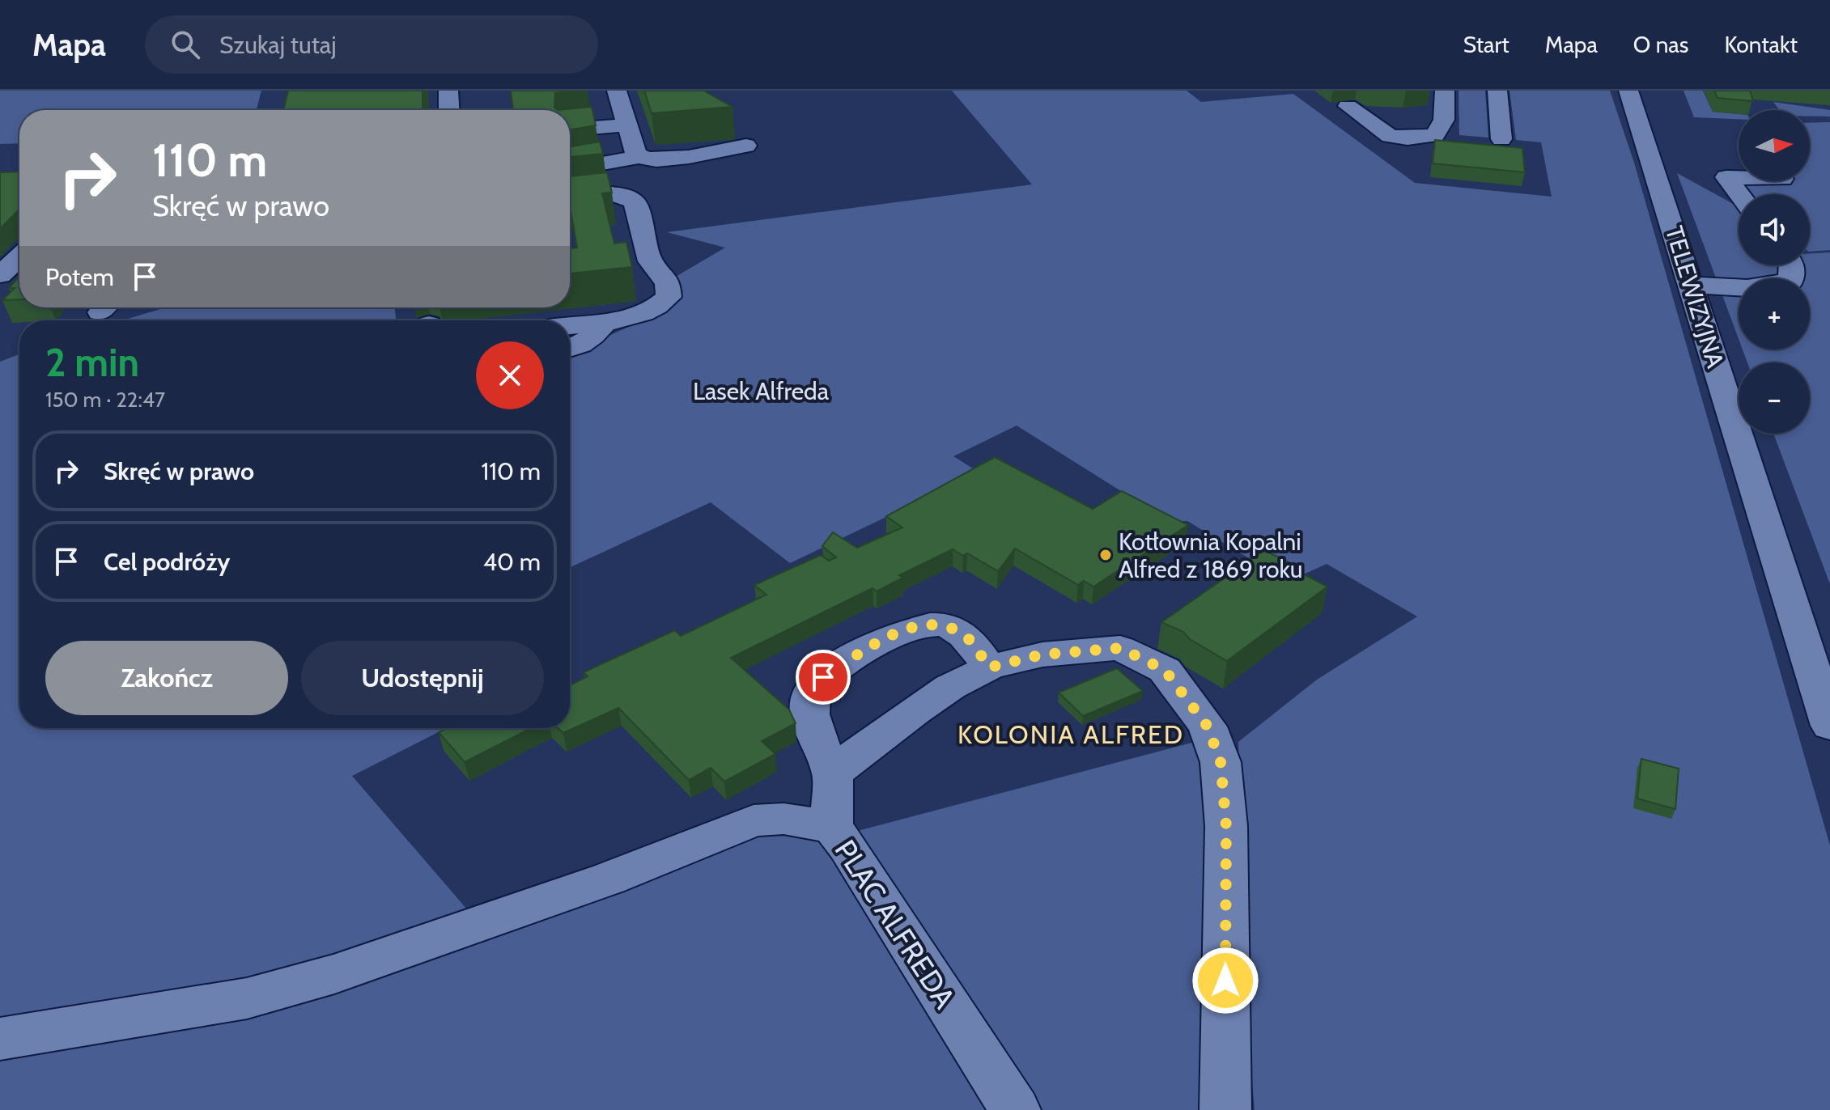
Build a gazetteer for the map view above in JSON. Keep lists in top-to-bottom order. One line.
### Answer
{"streets":{"street":["TELEWIZYJNA","PLAC ALFREDA"]},"districts":["KOLONIA ALFRED"],"parks":["Lasek Alfreda"],"places":["Kotłownia Kopalni Alfred z 1869 roku"],"north":"right","page":{"header":"Mapa","search":"Szukaj tutaj","nav":["Start","Mapa","O nas","Kontakt"],"map_buttons":["+","−"],"turn":["110 m","Skręć w prawo"],"then":"Potem","heading":["2 min","150 m · 22:47"],"list":[{"name":"Skręć w prawo","value":"110 m"},{"name":"Cel podróży","value":"40 m"}],"buttons":["Zakończ","Udostępnij"]}}
